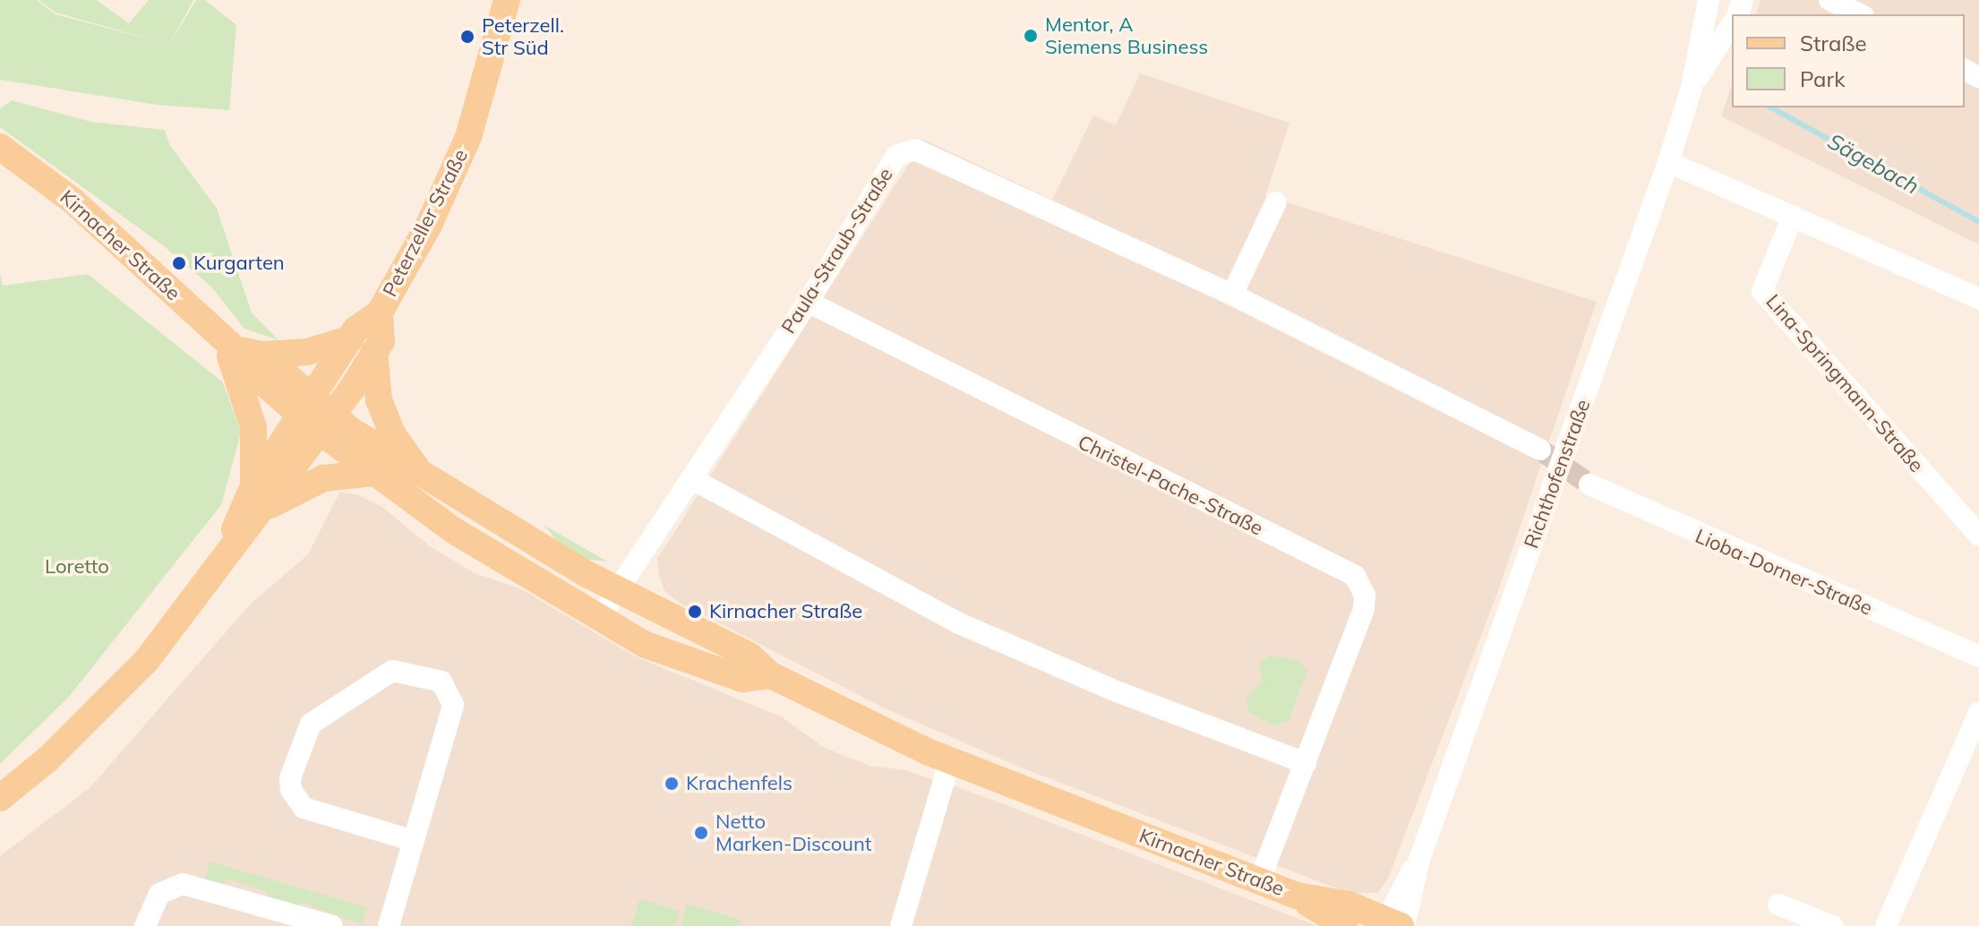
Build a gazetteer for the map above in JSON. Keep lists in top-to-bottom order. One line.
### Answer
{"streets":{"main road":["Peterzeller Straße","Kirnacher Straße"],"street":["Paula-Straub-Straße","Lina-Springmann-Straße","Richthofenstraße","Christel-Pache-Straße","Lioba-Dorner-Straße"]},"crossings":[["Peterzeller Straße","Kirnacher Straße"],["Kirnacher Straße","Paula-Straub-Straße"],["Kirnacher Straße","Richthofenstraße"],["Kirnacher Straße","Christel-Pache-Straße"],["Paula-Straub-Straße","Christel-Pache-Straße"]],"water":["Sägebach"],"parks":["Loretto"],"places":["Mentor, A Siemens Business","Peterzell. Str Süd","Kurgarten","Kirnacher Straße","Krachenfels","Netto Marken-Discount"],"legend":["Straße","Park"]}
